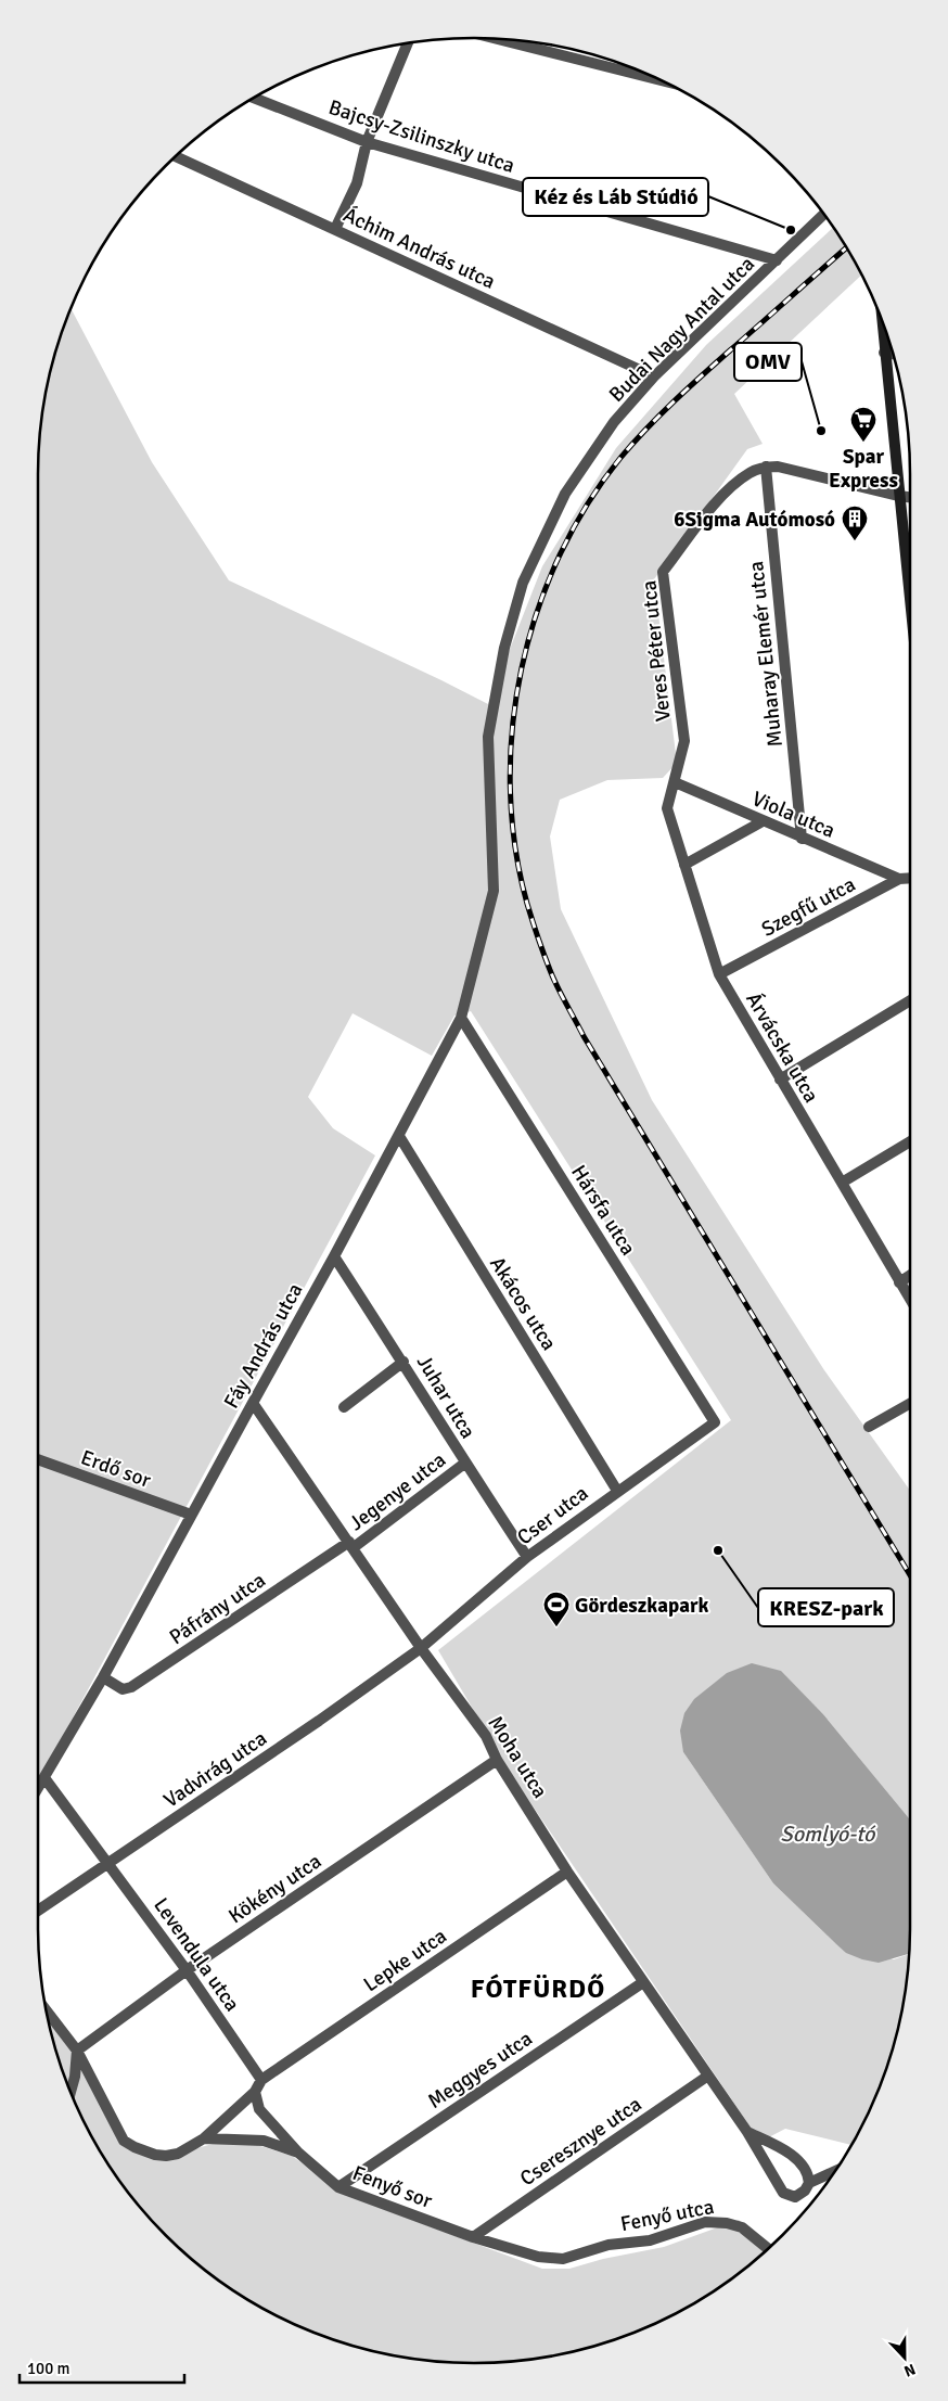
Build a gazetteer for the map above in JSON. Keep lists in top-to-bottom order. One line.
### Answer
{"streets":{"street":["Bajcsy-Zsilinszky utca","Áchim András utca","Budai Nagy Antal utca","Veres Péter utca","Muharay Elemér utca","Viola utca","Szegfű utca","Árvácska utca","Hársfa utca","Akácos utca","Fáy András utca","Juhar utca","Erdő sor","Jegenye utca","Cser utca","Páfrány utca","Moha utca","Vadvirág utca","Kökény utca","Levendula utca","Lepke utca","Meggyes utca","Cseresznye utca","Fenyő sor","Fenyő utca"]},"crossings":[["Bajcsy-Zsilinszky utca","Budai Nagy Antal utca"],["Áchim András utca","Budai Nagy Antal utca"],["Budai Nagy Antal utca","Fáy András utca"],["Veres Péter utca","Muharay Elemér utca"],["Veres Péter utca","Viola utca"],["Veres Péter utca","Árvácska utca"],["Muharay Elemér utca","Viola utca"],["Viola utca","Szegfű utca"],["Viola utca","Árvácska utca"],["Szegfű utca","Árvácska utca"],["Hársfa utca","Fáy András utca"],["Hársfa utca","Cser utca"],["Akácos utca","Fáy András utca"],["Akácos utca","Cser utca"],["Fáy András utca","Juhar utca"],["Fáy András utca","Erdő sor"],["Fáy András utca","Páfrány utca"],["Fáy András utca","Moha utca"],["Fáy András utca","Levendula utca"],["Juhar utca","Jegenye utca"],["Juhar utca","Cser utca"],["Jegenye utca","Páfrány utca"],["Jegenye utca","Moha utca"],["Cser utca","Moha utca"],["Cser utca","Vadvirág utca"],["Páfrány utca","Moha utca"],["Moha utca","Vadvirág utca"],["Moha utca","Kökény utca"],["Moha utca","Lepke utca"],["Moha utca","Meggyes utca"],["Moha utca","Cseresznye utca"],["Vadvirág utca","Levendula utca"],["Kökény utca","Levendula utca"],["Levendula utca","Lepke utca"],["Meggyes utca","Fenyő sor"],["Cseresznye utca","Fenyő sor"],["Fenyő sor","Fenyő utca"]],"districts":["FÓTFÜRDŐ"],"water":["Somlyó-tó"],"places":{"other":["Kéz és Láb Stúdió","OMV","KRESZ-park"],"supermarket":["Spar Express"],"building":["6Sigma Autómosó"],"sports":["Gördeszkapark"]},"scale_bar":"100 m","north":"bottom"}
